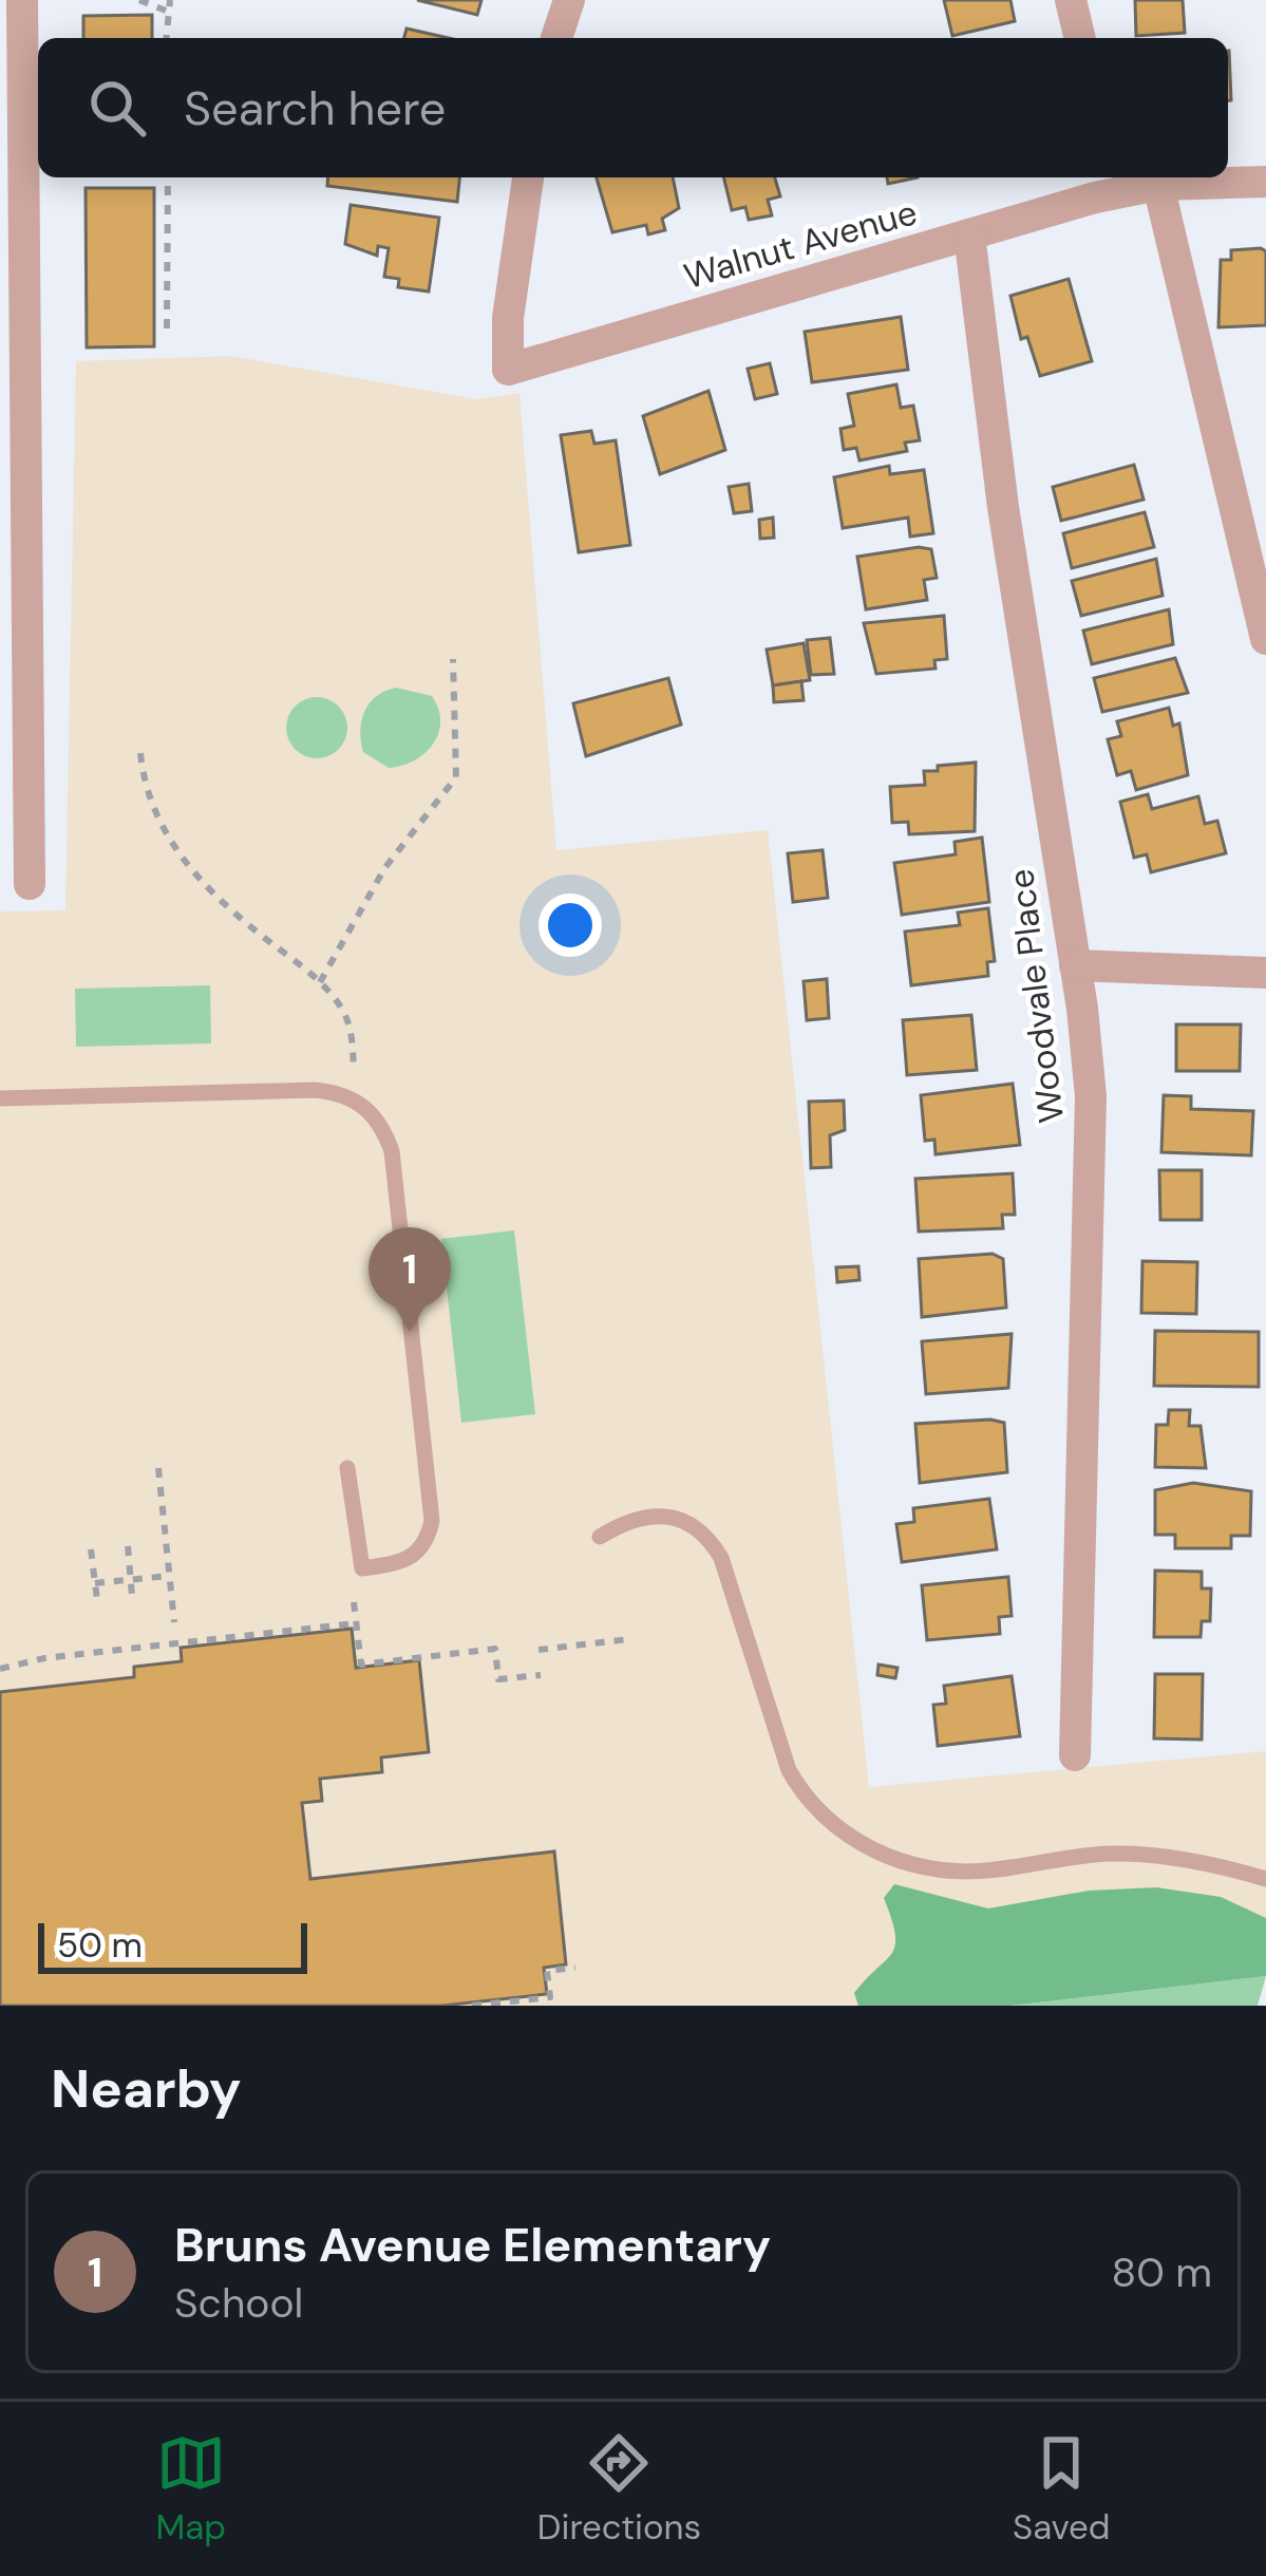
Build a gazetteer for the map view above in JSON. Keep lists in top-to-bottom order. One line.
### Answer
{"streets":{"street":["Walnut Avenue","Woodvale Place"]},"crossings":[["Walnut Avenue","Woodvale Place"]],"scale_bar":"50 m","page":{"search":"Search here","pins":"1","scale":"50 m","heading":"Nearby","list":[{"mark":"1","name":"Bruns Avenue Elementary","note":"School","value":"80 m"}],"nav":["Map","Directions","Saved"]}}
